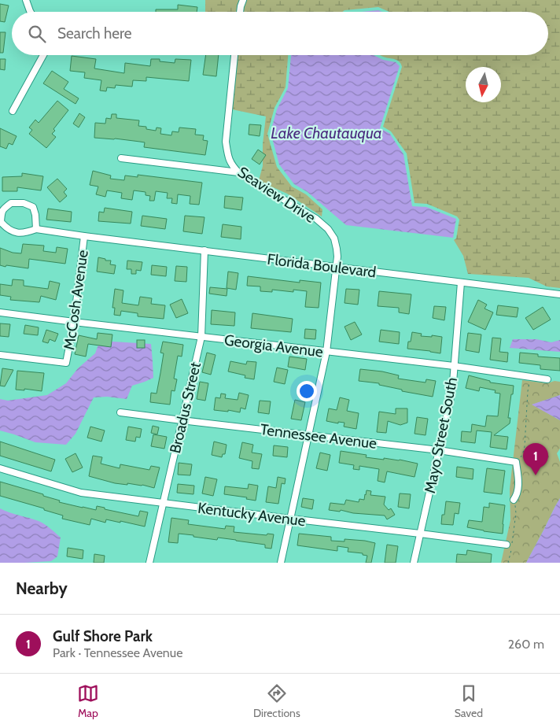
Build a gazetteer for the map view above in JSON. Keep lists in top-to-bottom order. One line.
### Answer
{"streets":{"street":["Seaview Drive","Florida Boulevard","McCosh Avenue","Georgia Avenue","Broadus Street","Mayo Street South","Tennessee Avenue","Kentucky Avenue"]},"crossings":[["Seaview Drive","Florida Boulevard"],["Seaview Drive","Georgia Avenue"],["Seaview Drive","Tennessee Avenue"],["Seaview Drive","Kentucky Avenue"],["Florida Boulevard","McCosh Avenue"],["Florida Boulevard","Broadus Street"],["Florida Boulevard","Mayo Street South"],["McCosh Avenue","Georgia Avenue"],["Georgia Avenue","Broadus Street"],["Georgia Avenue","Mayo Street South"],["Broadus Street","Tennessee Avenue"],["Broadus Street","Kentucky Avenue"],["Mayo Street South","Tennessee Avenue"],["Mayo Street South","Kentucky Avenue"]],"water":["Lake Chautauqua"],"north":"bottom","page":{"search":"Search here","pins":"1","heading":"Nearby","list":[{"mark":"1","name":"Gulf Shore Park","note":"Park · Tennessee Avenue","value":"260 m"}],"nav":["Map","Directions","Saved"]}}
